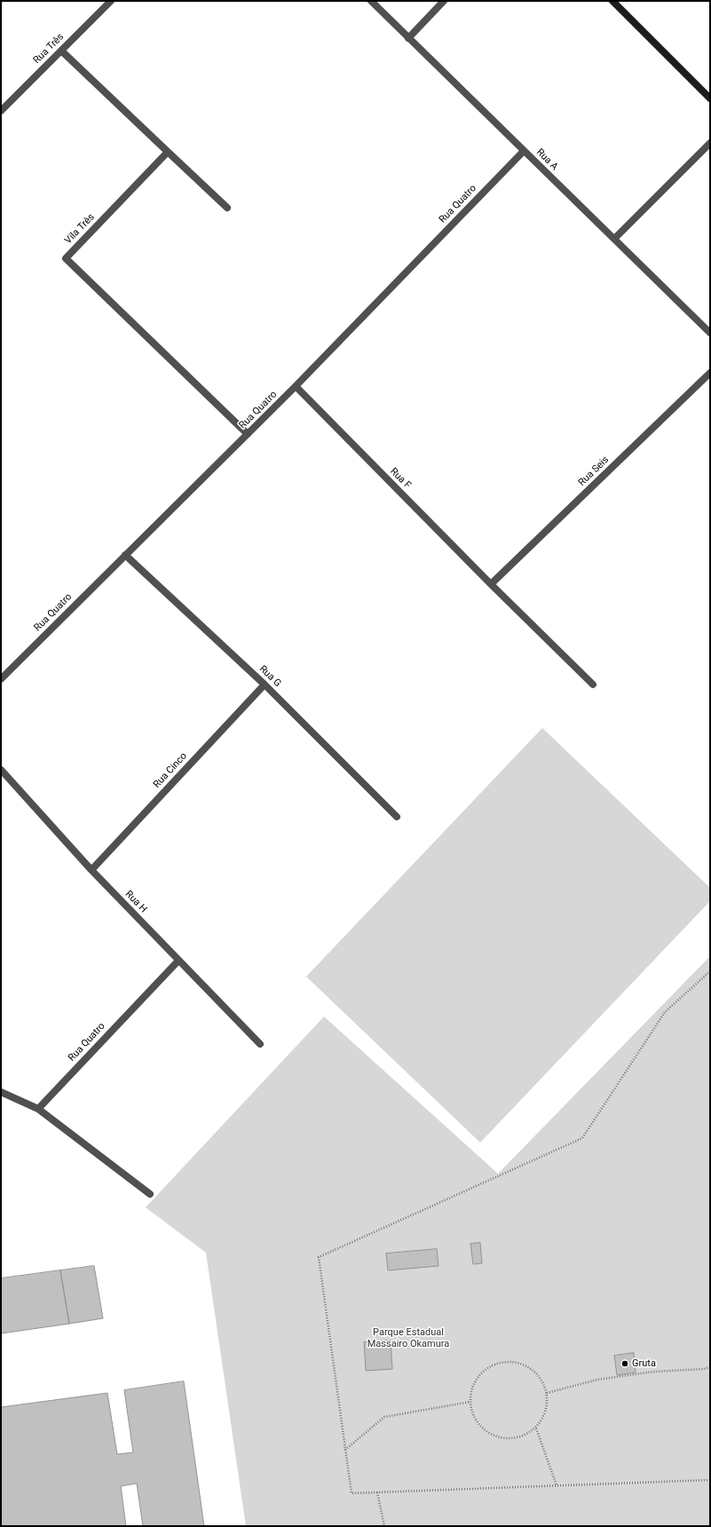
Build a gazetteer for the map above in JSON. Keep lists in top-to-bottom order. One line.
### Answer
{"streets":{"street":["Rua Três","Rua A","Rua Quatro","Vila Três","Rua Seis","Rua F","Rua G","Rua Cinco","Rua H"]},"crossings":[["Rua A","Rua Quatro"],["Rua Quatro","Vila Três"],["Rua Quatro","Rua F"],["Rua Quatro","Rua G"],["Rua Quatro","Rua H"],["Rua Seis","Rua F"],["Rua G","Rua Cinco"],["Rua Cinco","Rua H"]],"parks":["Parque Estadual Massairo Okamura"],"places":["Gruta"]}
